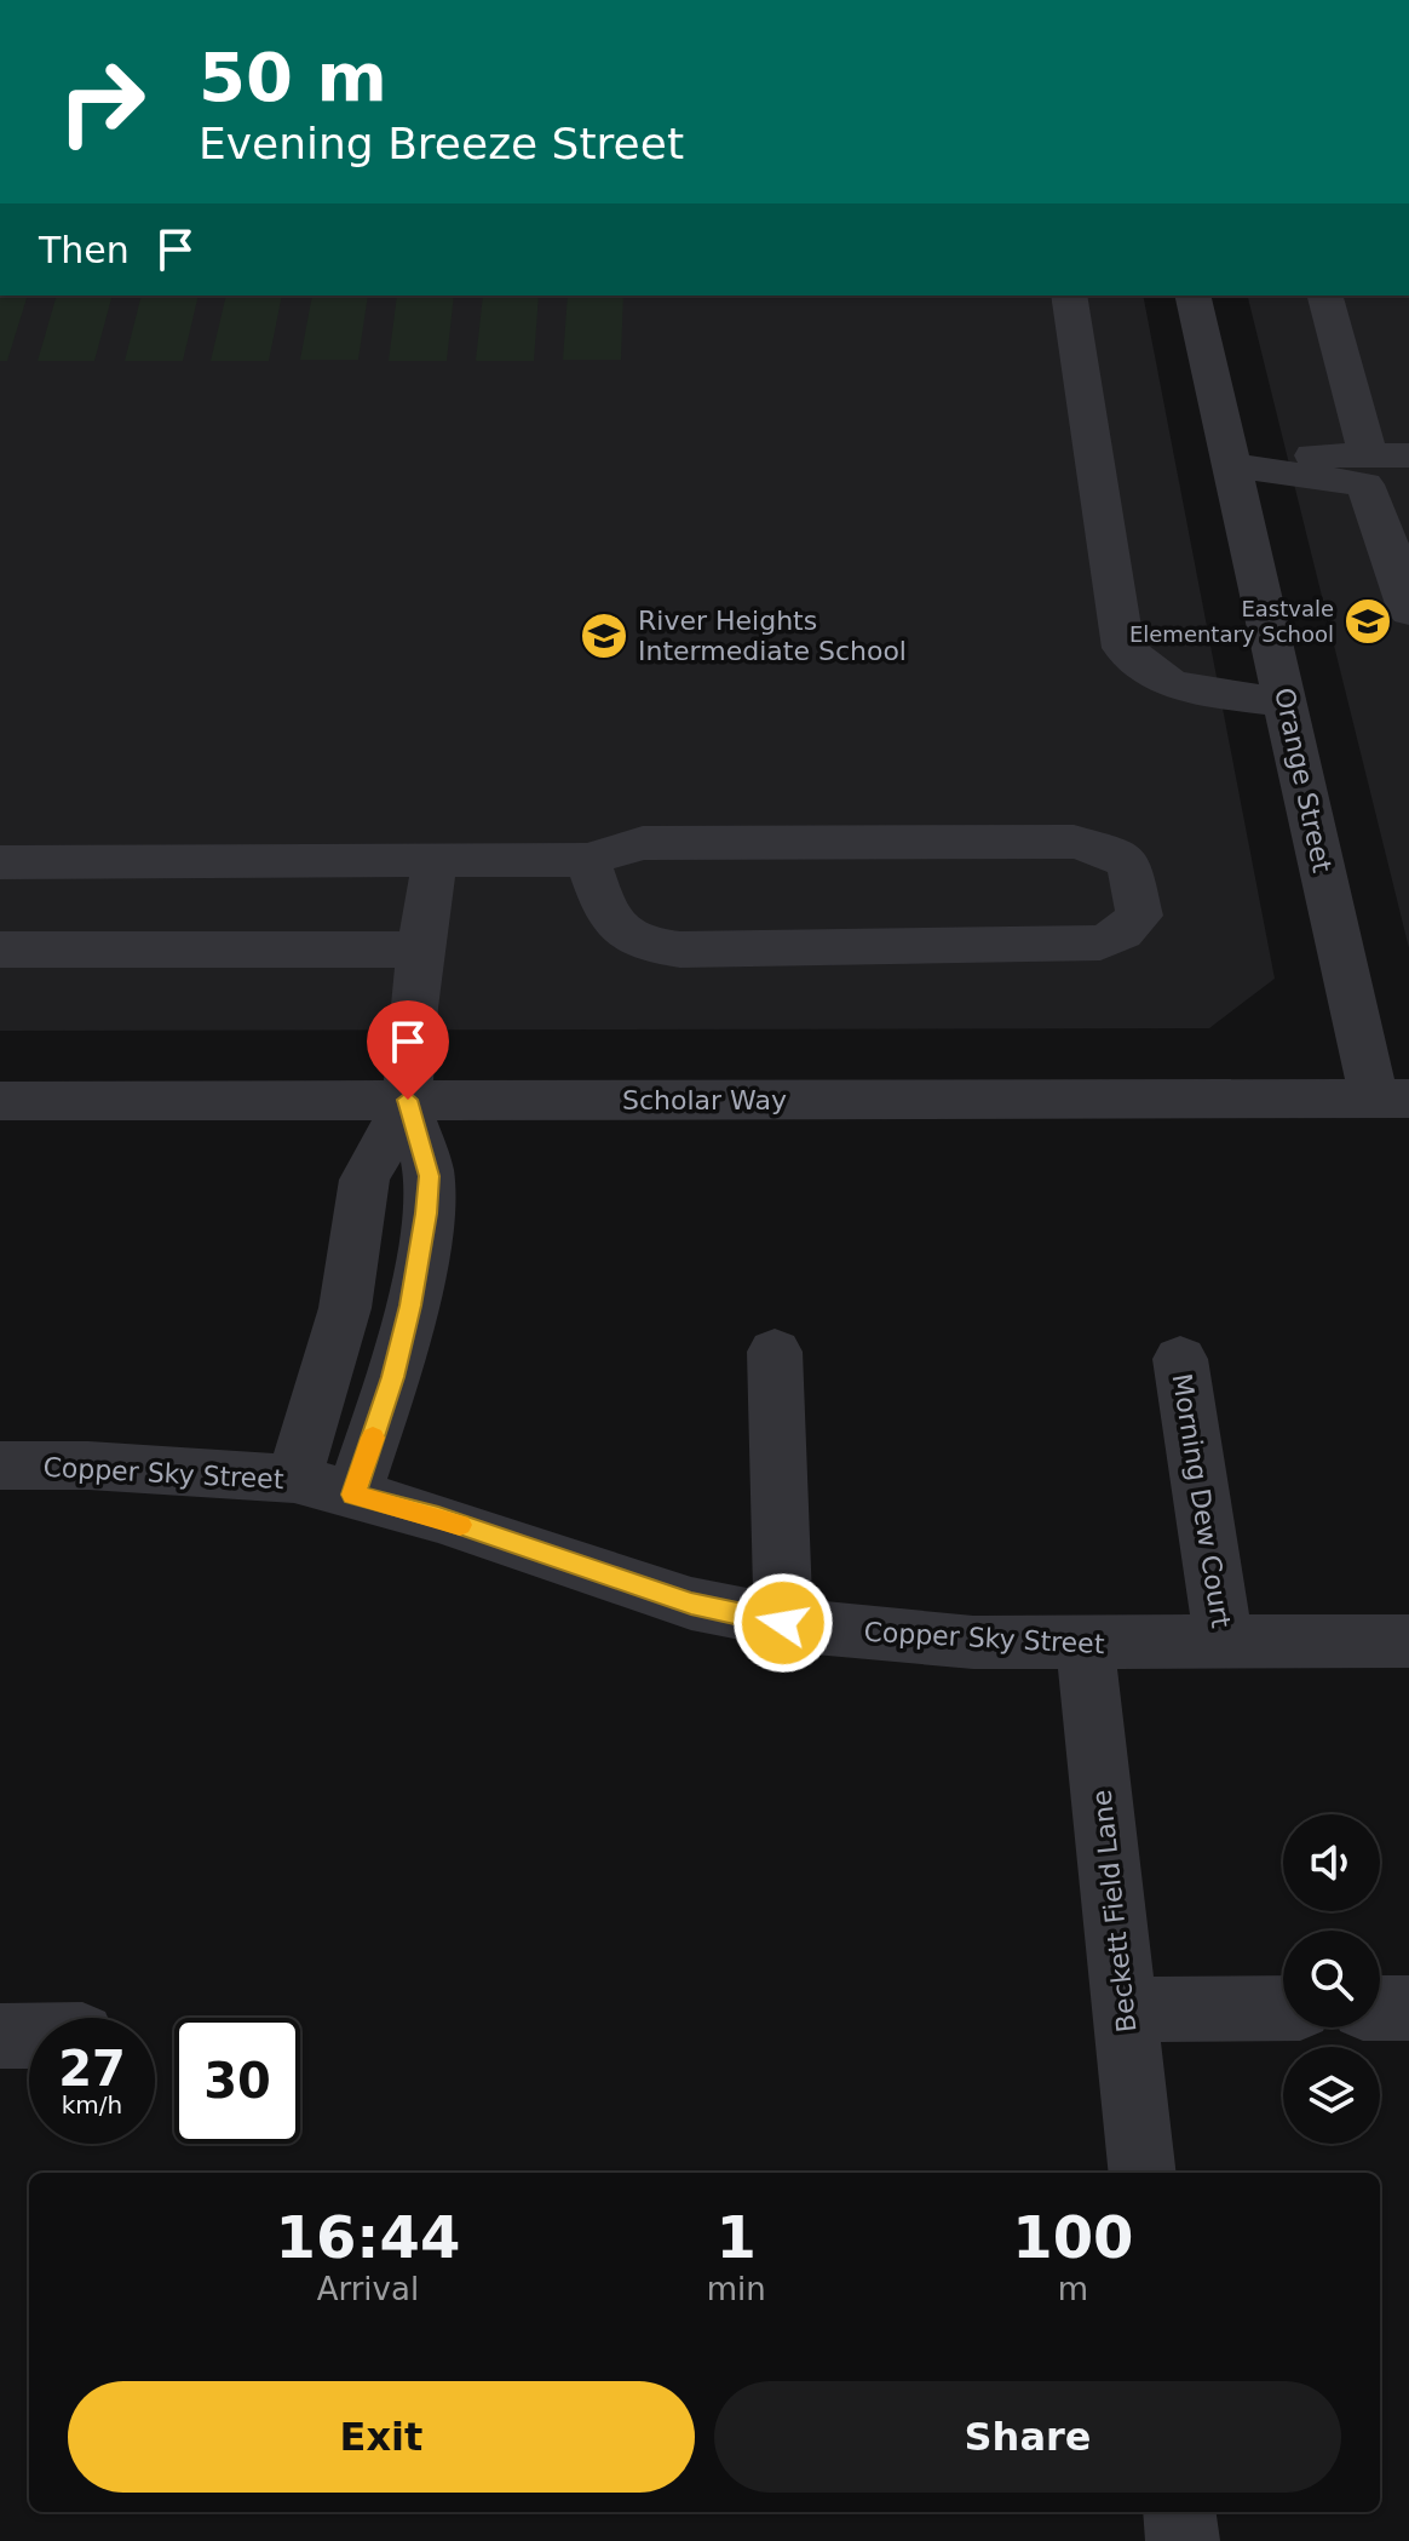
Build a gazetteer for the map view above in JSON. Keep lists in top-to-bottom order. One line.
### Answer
{"streets":{"street":["Orange Street","Scholar Way","Copper Sky Street","Morning Dew Court","Beckett Field Lane"]},"crossings":[["Orange Street","Scholar Way"],["Copper Sky Street","Morning Dew Court"],["Copper Sky Street","Beckett Field Lane"]],"places":{"school or university":["Eastvale Elementary School","River Heights Intermediate School"]},"page":{"turn":["50 m","Evening Breeze Street"],"then":"Then","speed":"27 km/h","limit":"30","eta":["16:44","Arrival","1","min","100","m"],"buttons":["Exit","Share"]}}
